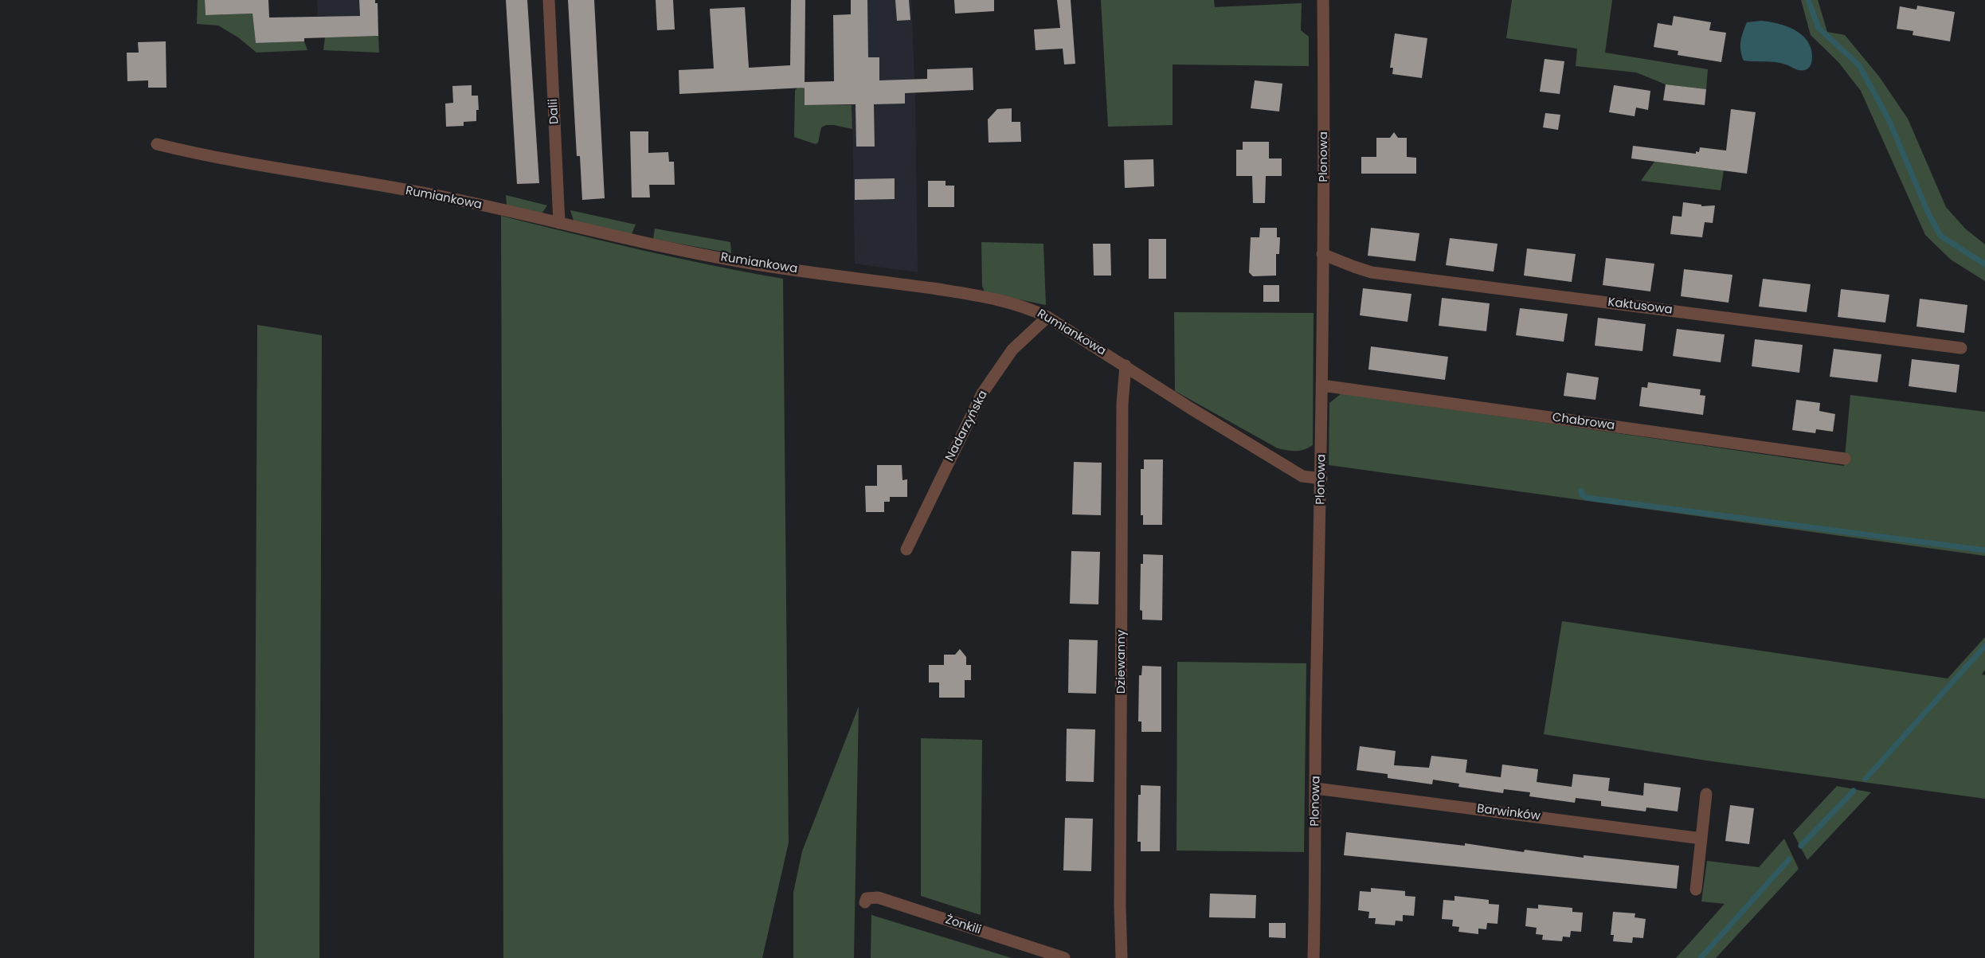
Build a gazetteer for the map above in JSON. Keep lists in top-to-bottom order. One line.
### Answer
{"streets":{"street":["Dalii","Plonowa","Rumiankowa","Kaktusowa","Chabrowa","Nadarzyńska","Dziewanny","Barwinków","Żonkili"]},"crossings":[["Dalii","Rumiankowa"],["Plonowa","Rumiankowa"],["Plonowa","Kaktusowa"],["Plonowa","Chabrowa"],["Plonowa","Barwinków"],["Rumiankowa","Nadarzyńska"],["Rumiankowa","Dziewanny"]]}
